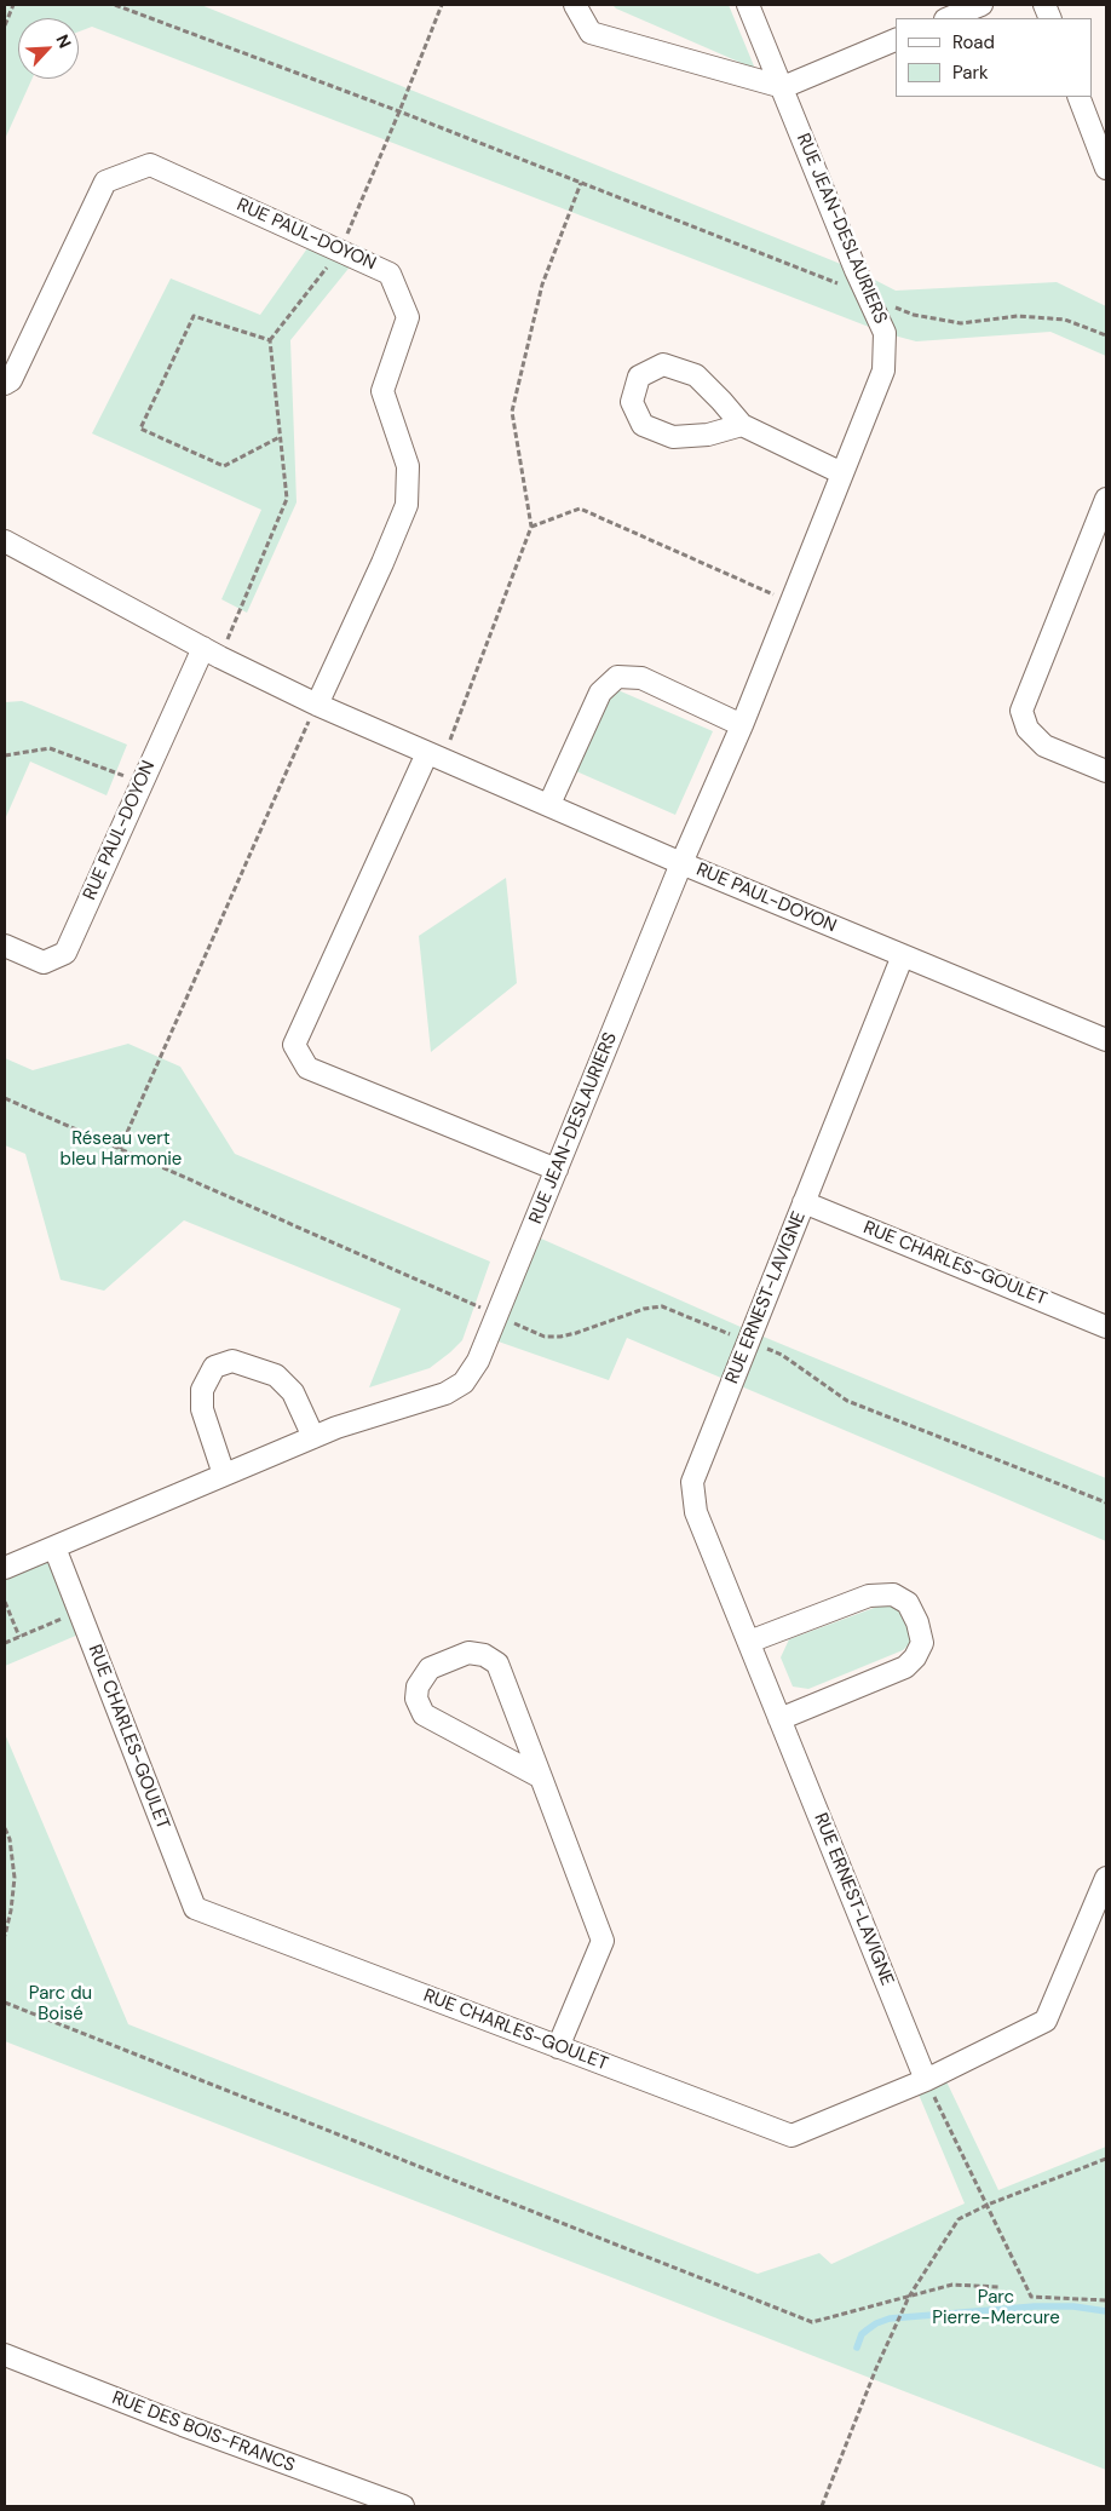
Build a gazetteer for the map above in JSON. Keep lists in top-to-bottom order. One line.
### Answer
{"streets":{"street":["RUE JEAN-DESLAURIERS","RUE PAUL-DOYON","RUE CHARLES-GOULET","RUE ERNEST-LAVIGNE","RUE DES BOIS-FRANCS"]},"crossings":[["RUE JEAN-DESLAURIERS","RUE PAUL-DOYON"],["RUE JEAN-DESLAURIERS","RUE CHARLES-GOULET"],["RUE PAUL-DOYON","RUE ERNEST-LAVIGNE"],["RUE CHARLES-GOULET","RUE ERNEST-LAVIGNE"]],"parks":["Réseau vert bleu Harmonie","Parc du Boisé","Parc Pierre-Mercure"],"legend":["Road","Park"],"north":"top right"}
